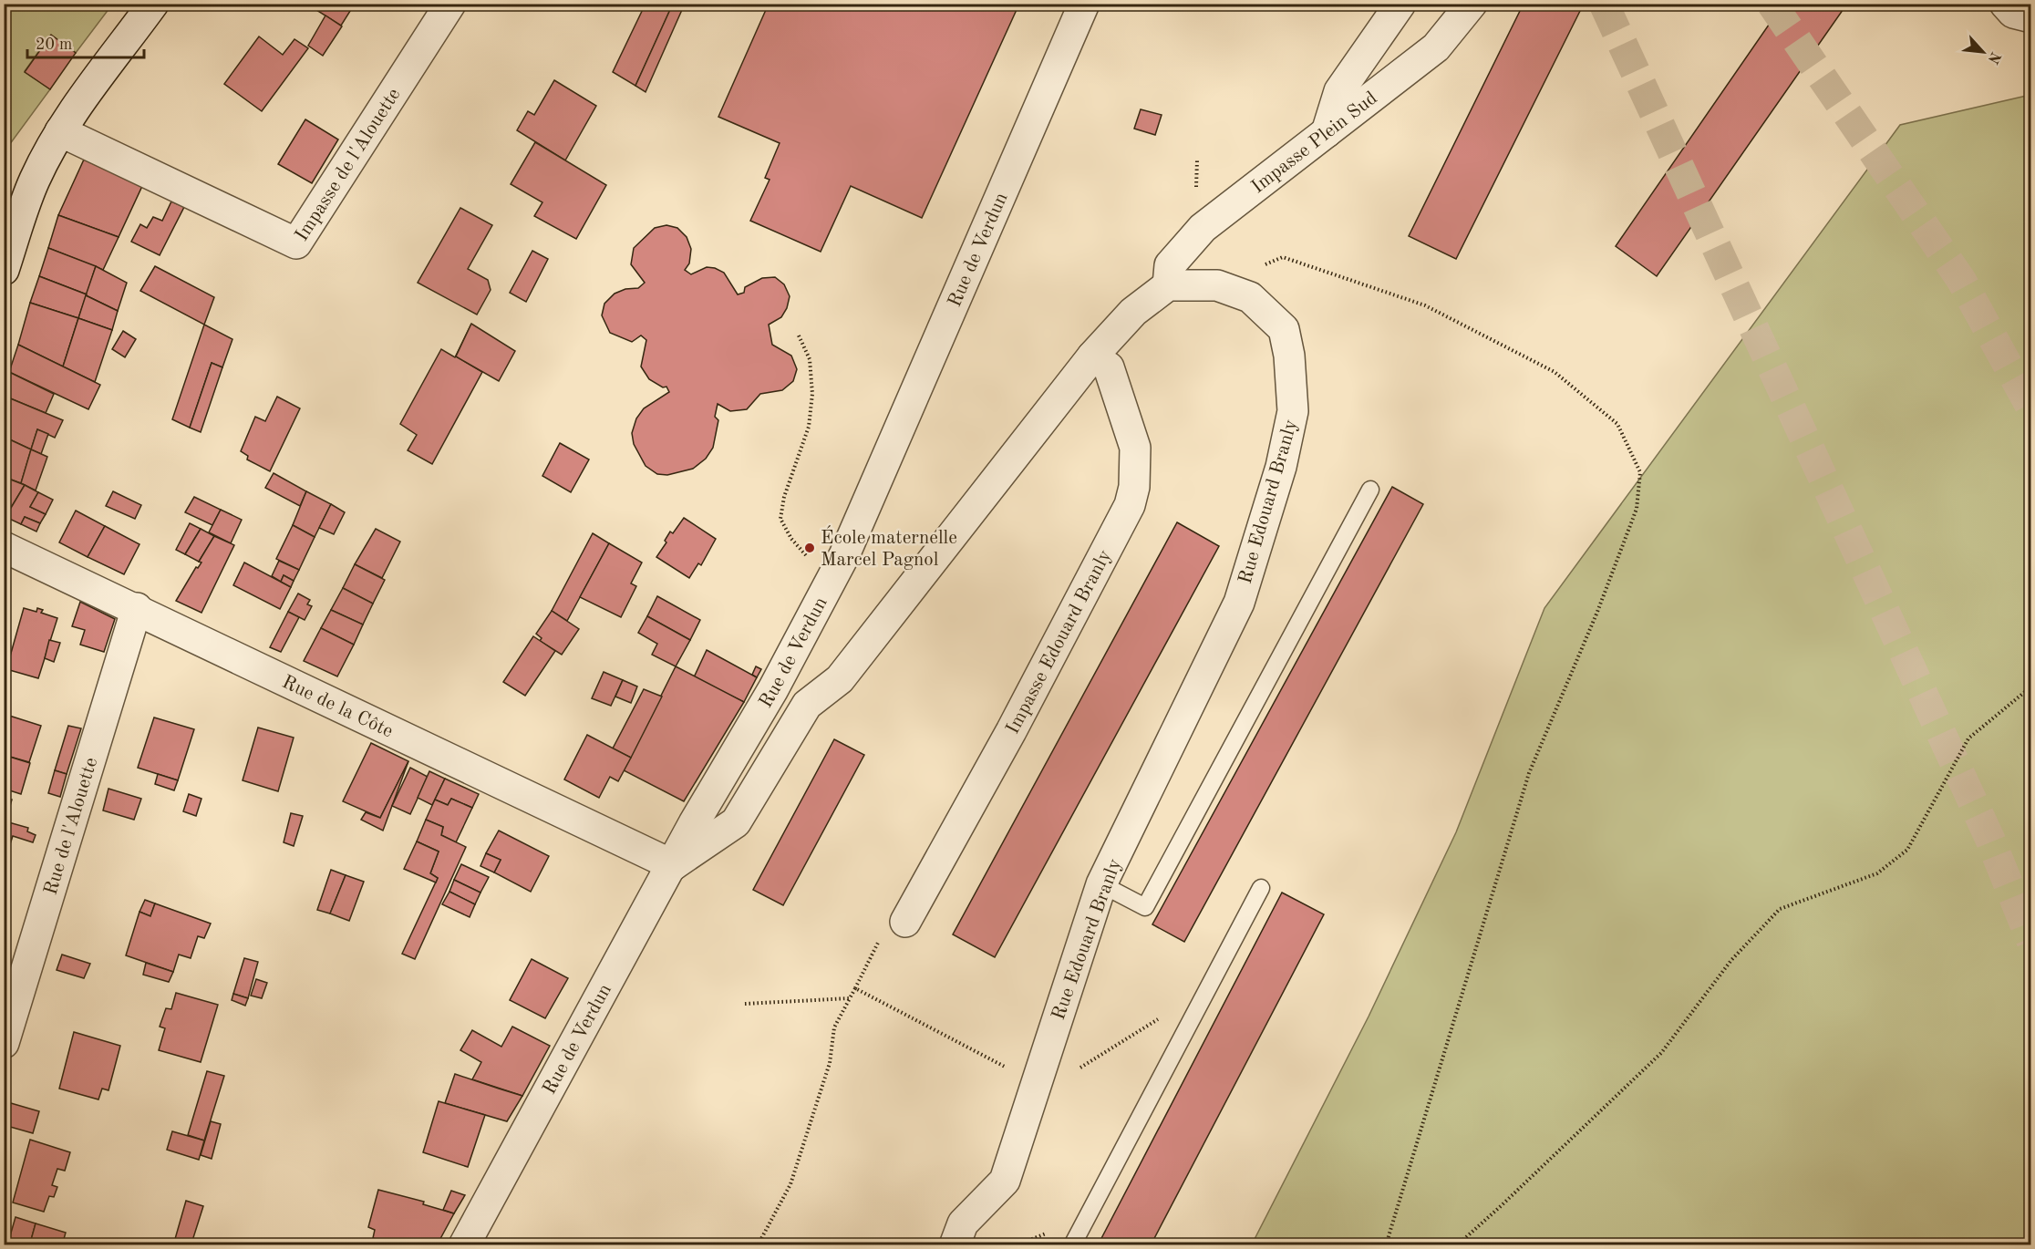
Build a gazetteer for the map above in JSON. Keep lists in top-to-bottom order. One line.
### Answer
{"streets":{"street":["Impasse Plein Sud","Impasse de l'Alouette","Rue de Verdun","Rue Edouard Branly","Impasse Edouard Branly","Rue de la Côte","Rue de l'Alouette"]},"crossings":[["Impasse Plein Sud","Rue Edouard Branly"],["Rue de Verdun","Rue de la Côte"],["Rue de la Côte","Rue de l'Alouette"]],"places":["École maternelle Marcel Pagnol"],"scale_bar":"20 m","north":"bottom right"}
